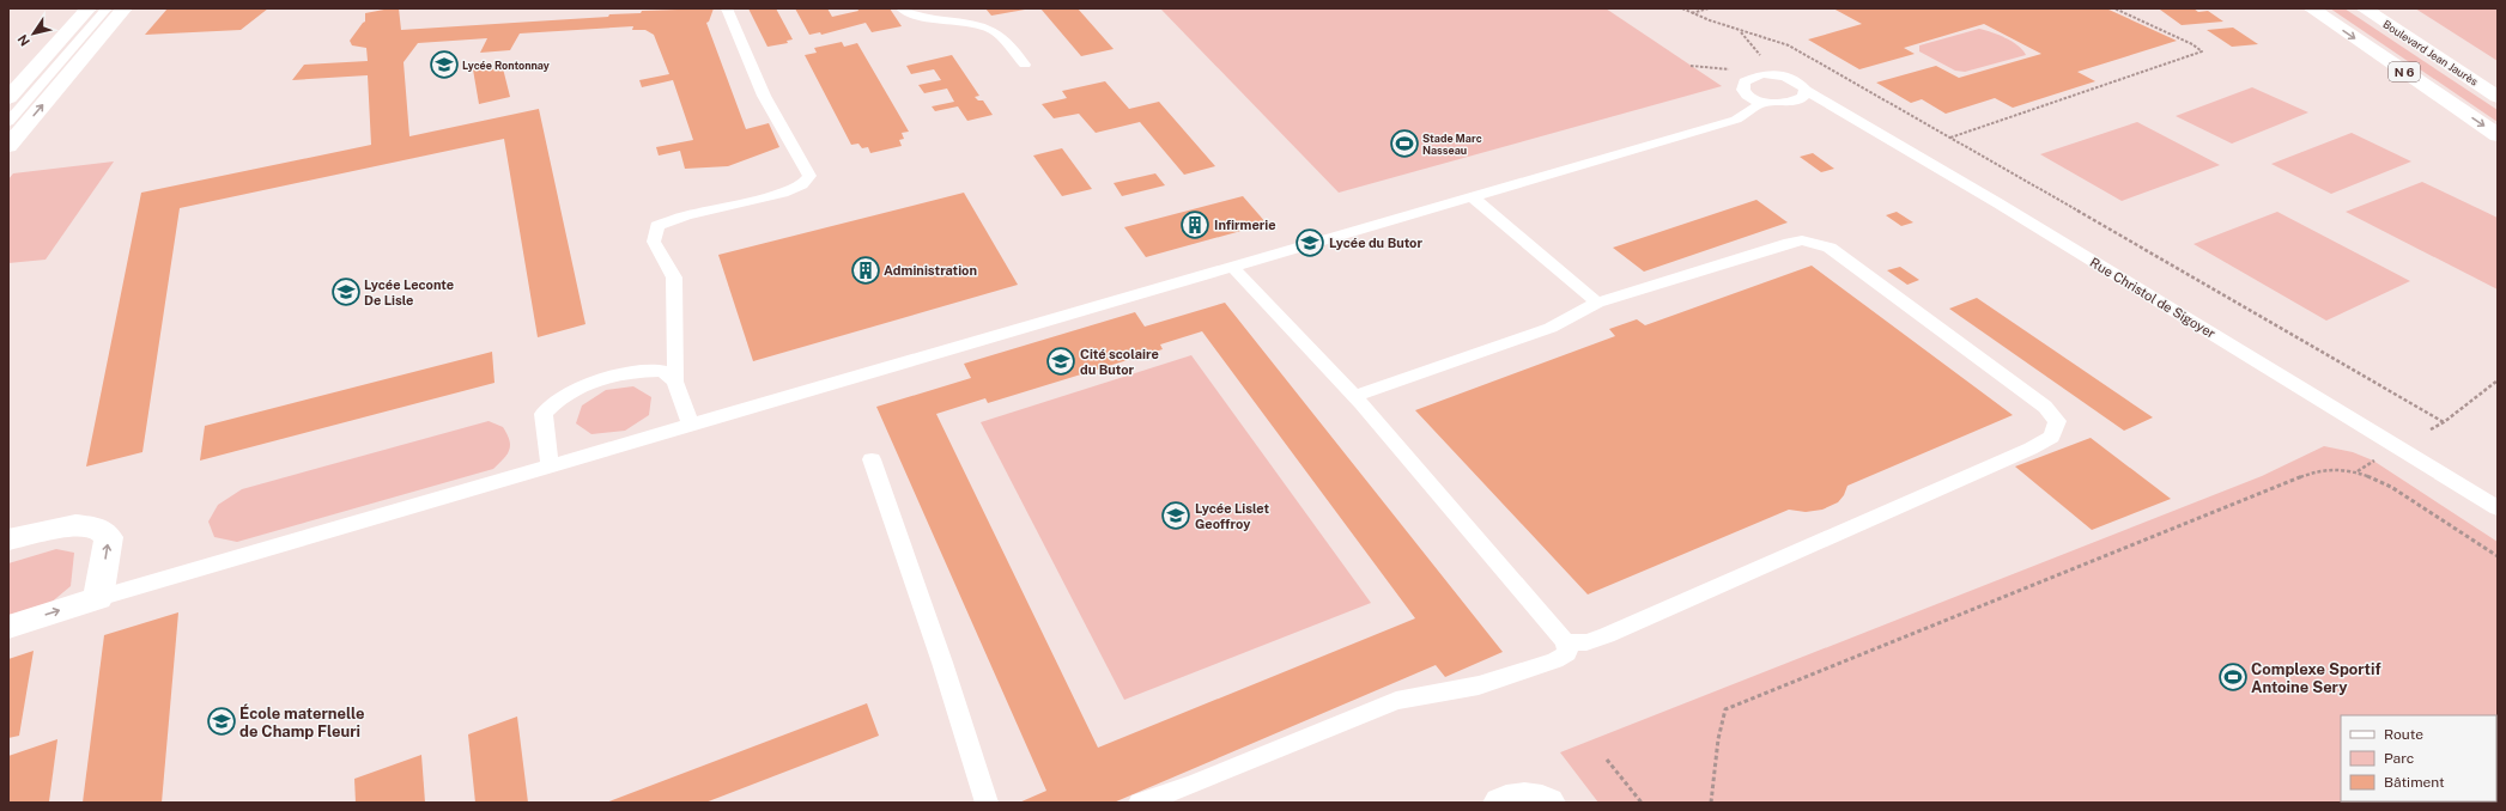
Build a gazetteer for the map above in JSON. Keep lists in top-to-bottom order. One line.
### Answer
{"streets":{"street":["Boulevard Jean Jaurès","N 6"],"lane":["Rue Christol de Sigoyer"]},"places":{"school or university":["Lycée Rontonnay","Lycée du Butor","Lycée Leconte De Lisle","Cité scolaire du Butor","Lycée Lislet Geoffroy","École maternelle de Champ Fleuri"],"sports":["Stade Marc Nasseau","Complexe Sportif Antoine Sery"],"building":["Infirmerie","Administration"]},"legend":["Route","Parc","Bâtiment"],"north":"bottom left"}
